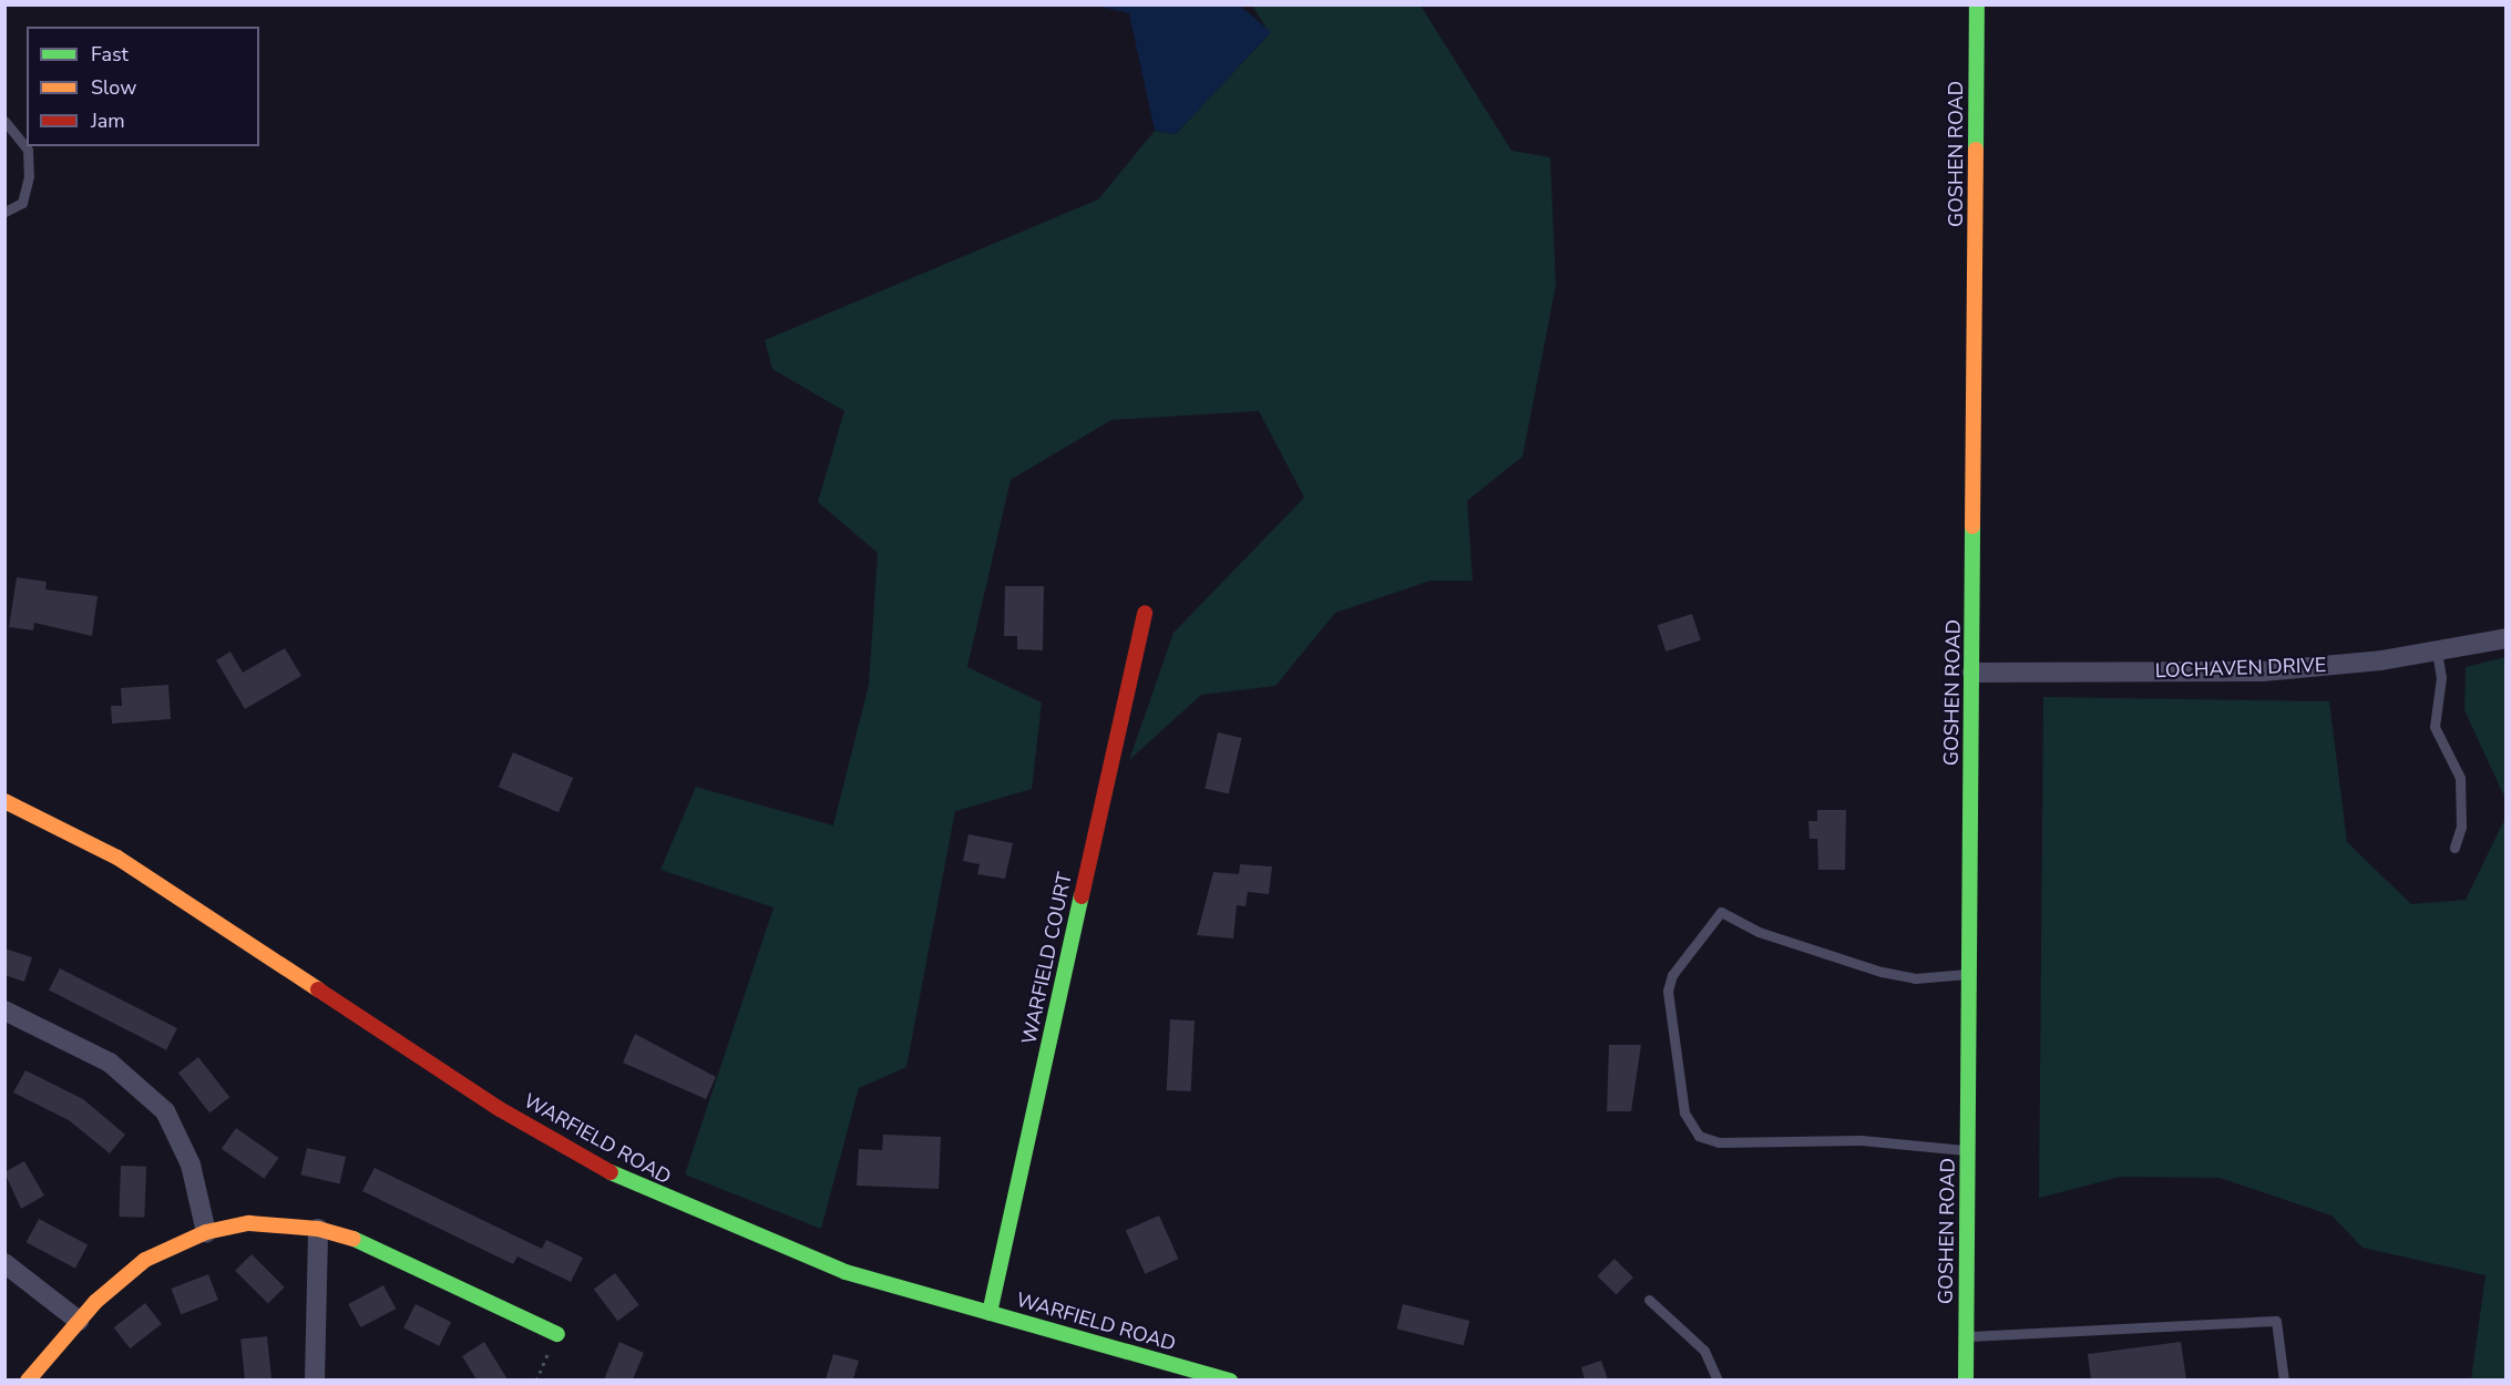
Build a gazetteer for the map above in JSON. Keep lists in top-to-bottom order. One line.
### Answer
{"streets":{"street":["GOSHEN ROAD","LOCHAVEN DRIVE","WARFIELD COURT","WARFIELD ROAD"]},"crossings":[["GOSHEN ROAD","LOCHAVEN DRIVE"],["WARFIELD COURT","WARFIELD ROAD"]],"legend":["Fast","Slow","Jam"]}
